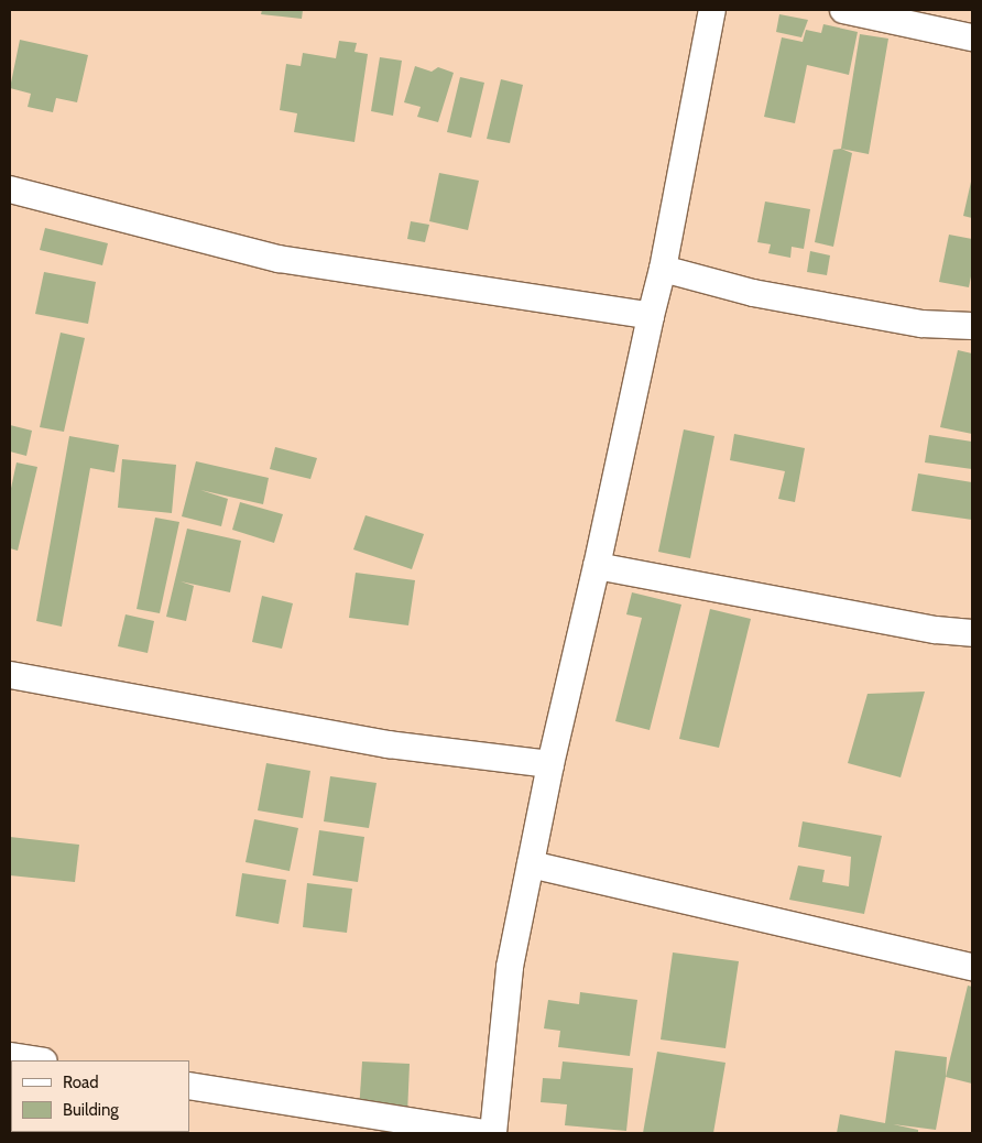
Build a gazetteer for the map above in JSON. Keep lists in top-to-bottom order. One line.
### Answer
{"legend":["Road","Building"]}
